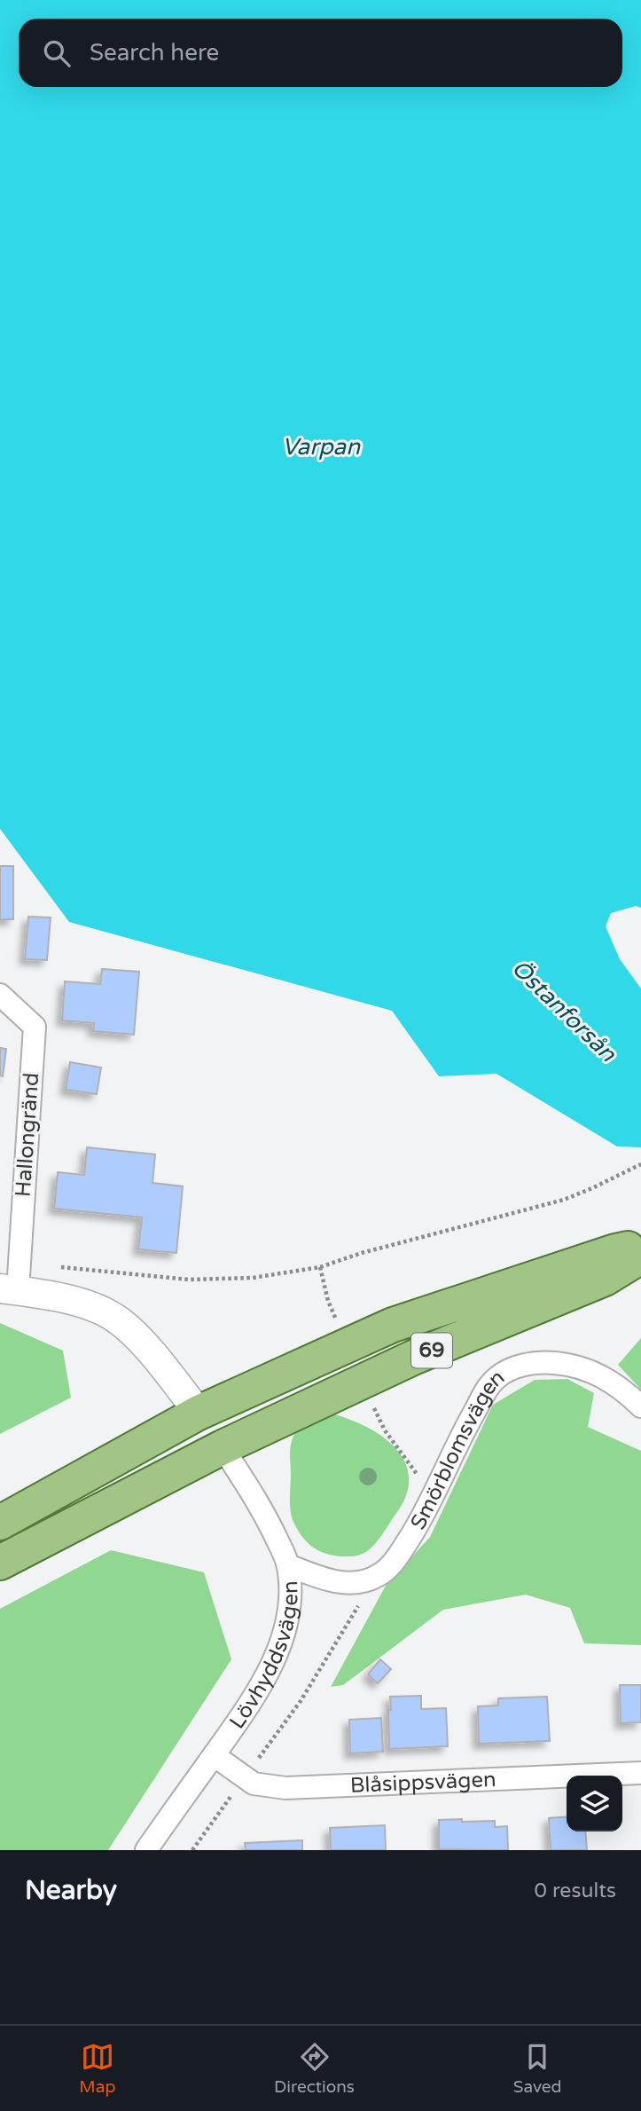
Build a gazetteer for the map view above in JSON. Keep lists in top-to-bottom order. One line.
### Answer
{"streets":{"main road":["69"],"street":["Hallongränd","Smörblomsvägen","Lövhyddsvägen","Blåsippsvägen"]},"crossings":[["69","Lövhyddsvägen"],["Smörblomsvägen","Lövhyddsvägen"],["Lövhyddsvägen","Blåsippsvägen"]],"water":["Varpan","Östanforsån"],"page":{"search":"Search here","heading":["Nearby","0 results"],"nav":["Map","Directions","Saved"]}}
